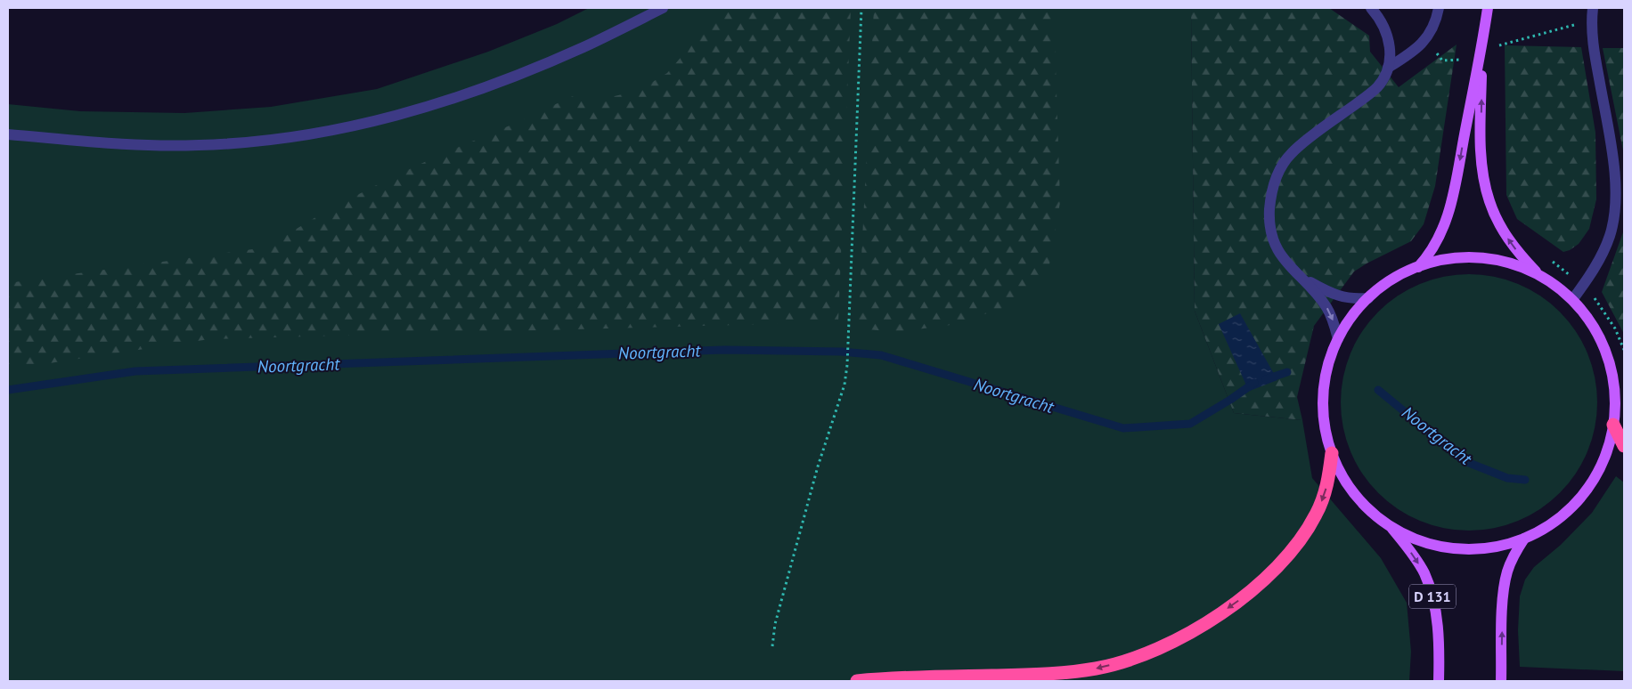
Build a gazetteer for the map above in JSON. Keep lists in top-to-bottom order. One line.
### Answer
{"streets":{"main road":["D 131"]},"water":["Noortgracht"]}
